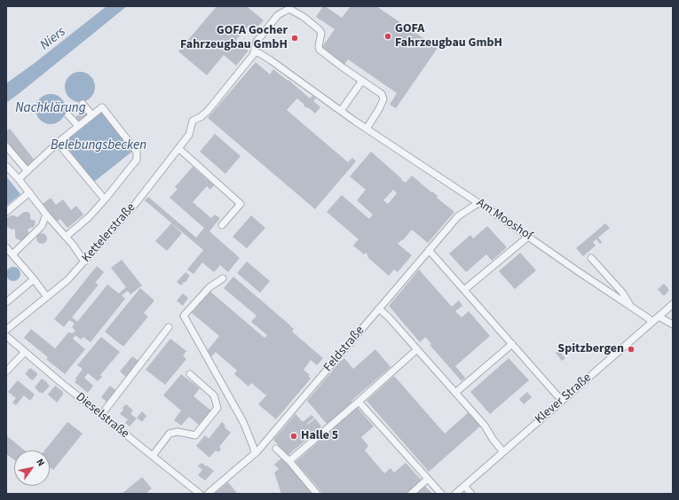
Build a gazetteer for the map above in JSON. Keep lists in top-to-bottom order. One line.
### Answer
{"streets":{"street":["Am Mooshof","Kettelerstraße","Feldstraße","Klever Straße","Dieselstraße"]},"crossings":[["Am Mooshof","Kettelerstraße"],["Am Mooshof","Feldstraße"],["Am Mooshof","Klever Straße"]],"water":["Niers","Nachklärung","Belebungsbecken"],"places":["GOFA Fahrzeugbau GmbH","GOFA Gocher Fahrzeugbau GmbH","Spitzbergen","Halle 5"],"north":"top right"}
